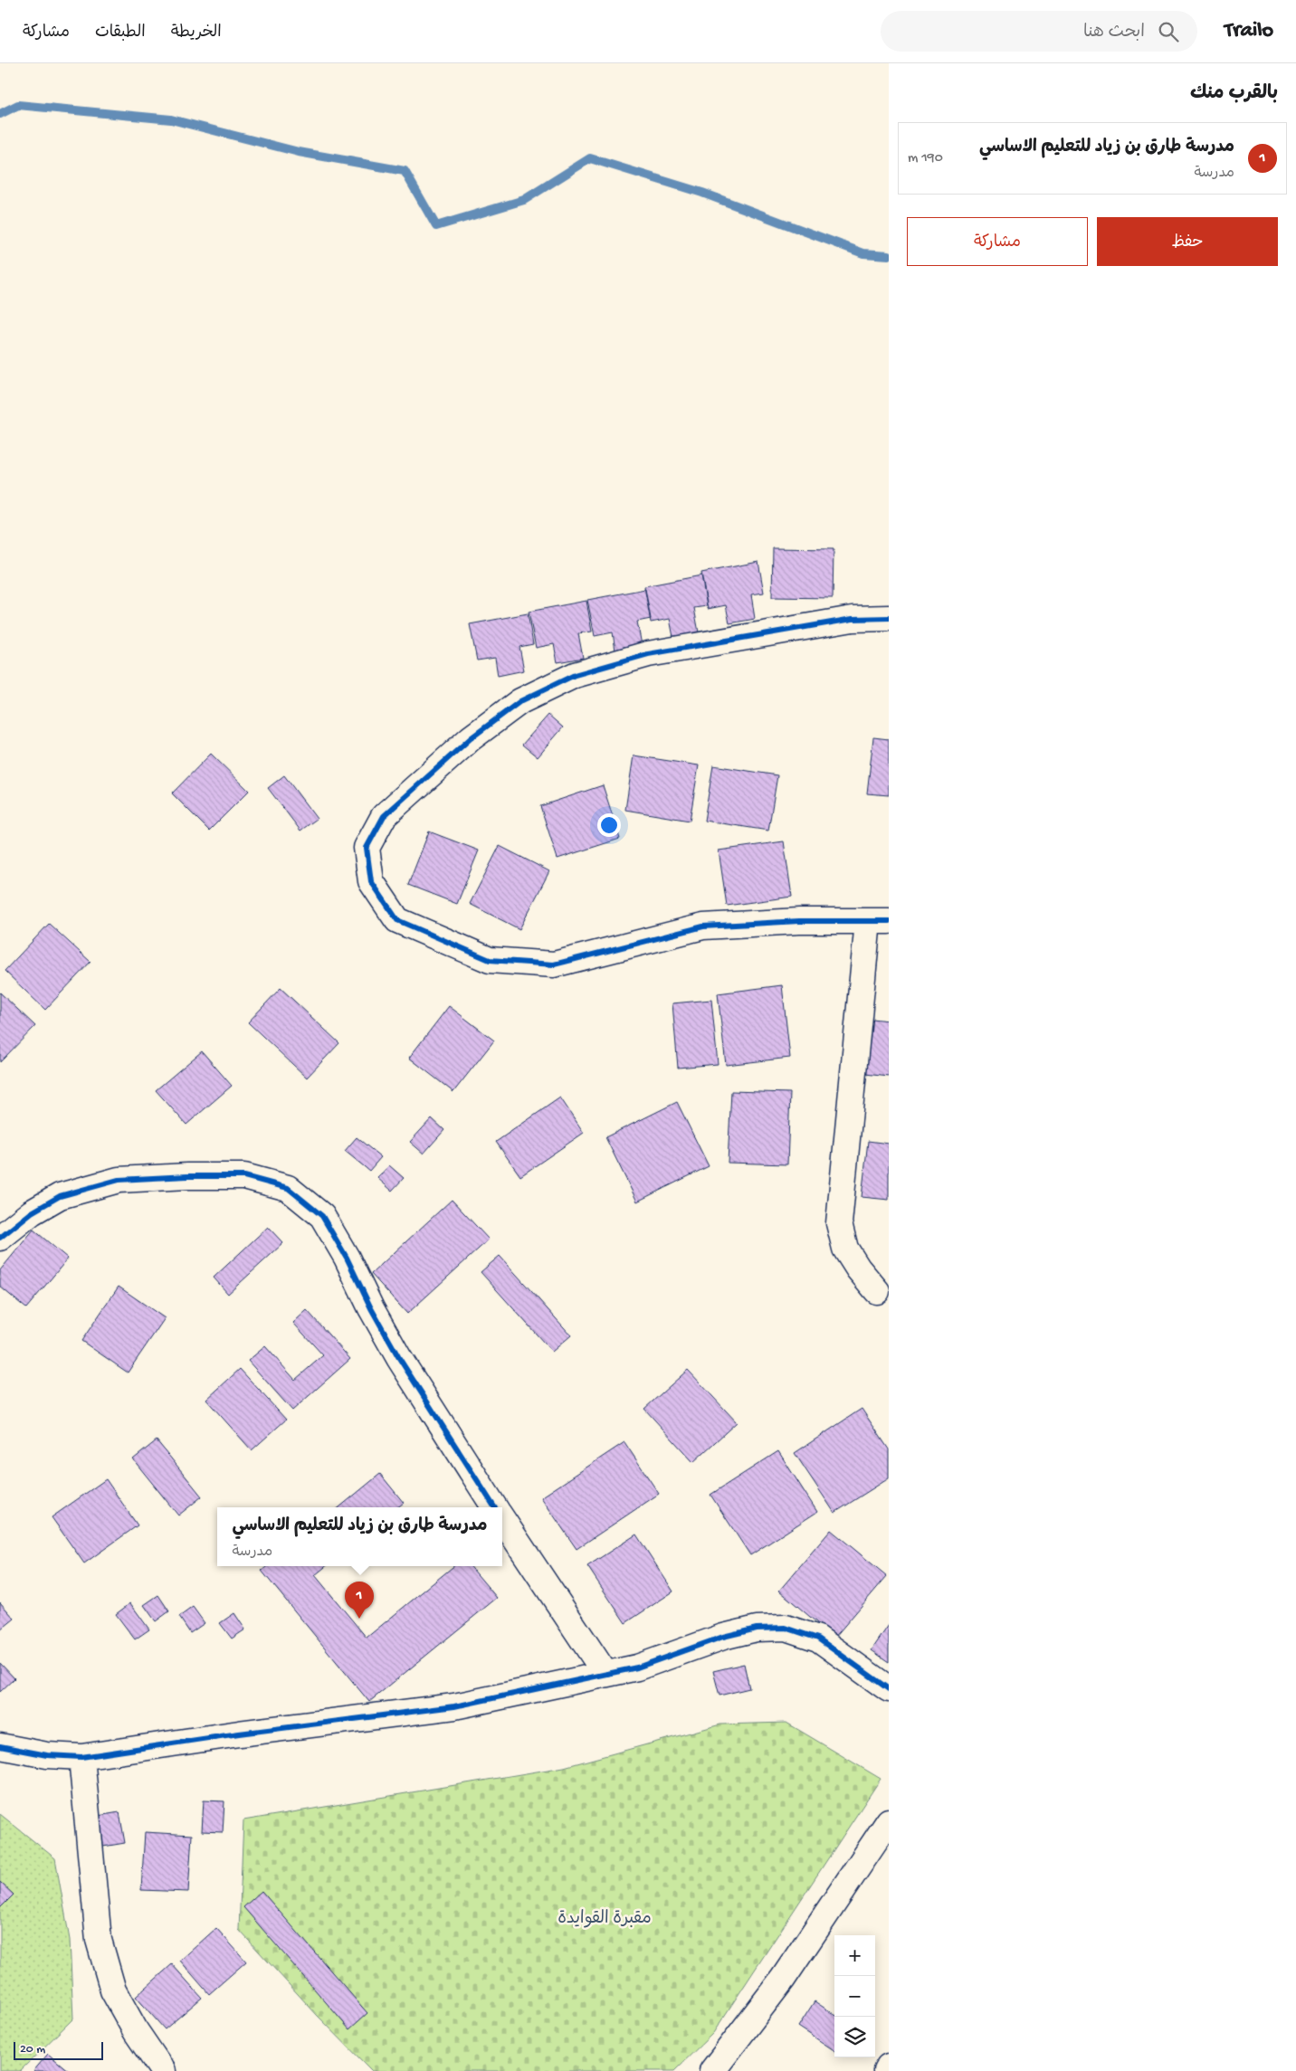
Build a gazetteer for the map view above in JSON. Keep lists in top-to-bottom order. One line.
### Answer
{"parks":["مقبرة القوايدة"],"scale_bar":"20 m","page":{"header":"Trailo","search":"ابحث هنا","nav":["الخريطة","الطبقات","مشاركة"],"heading":"بالقرب منك","list":[{"mark":"1","name":"مدرسة طارق بن زياد للتعليم الاساسي","note":"مدرسة","value":"190 m"}],"buttons":["حفظ","مشاركة"],"popup":["مدرسة طارق بن زياد للتعليم الاساسي","مدرسة"],"pins":"1","map_buttons":["+","−"],"scale":"20 m"}}
